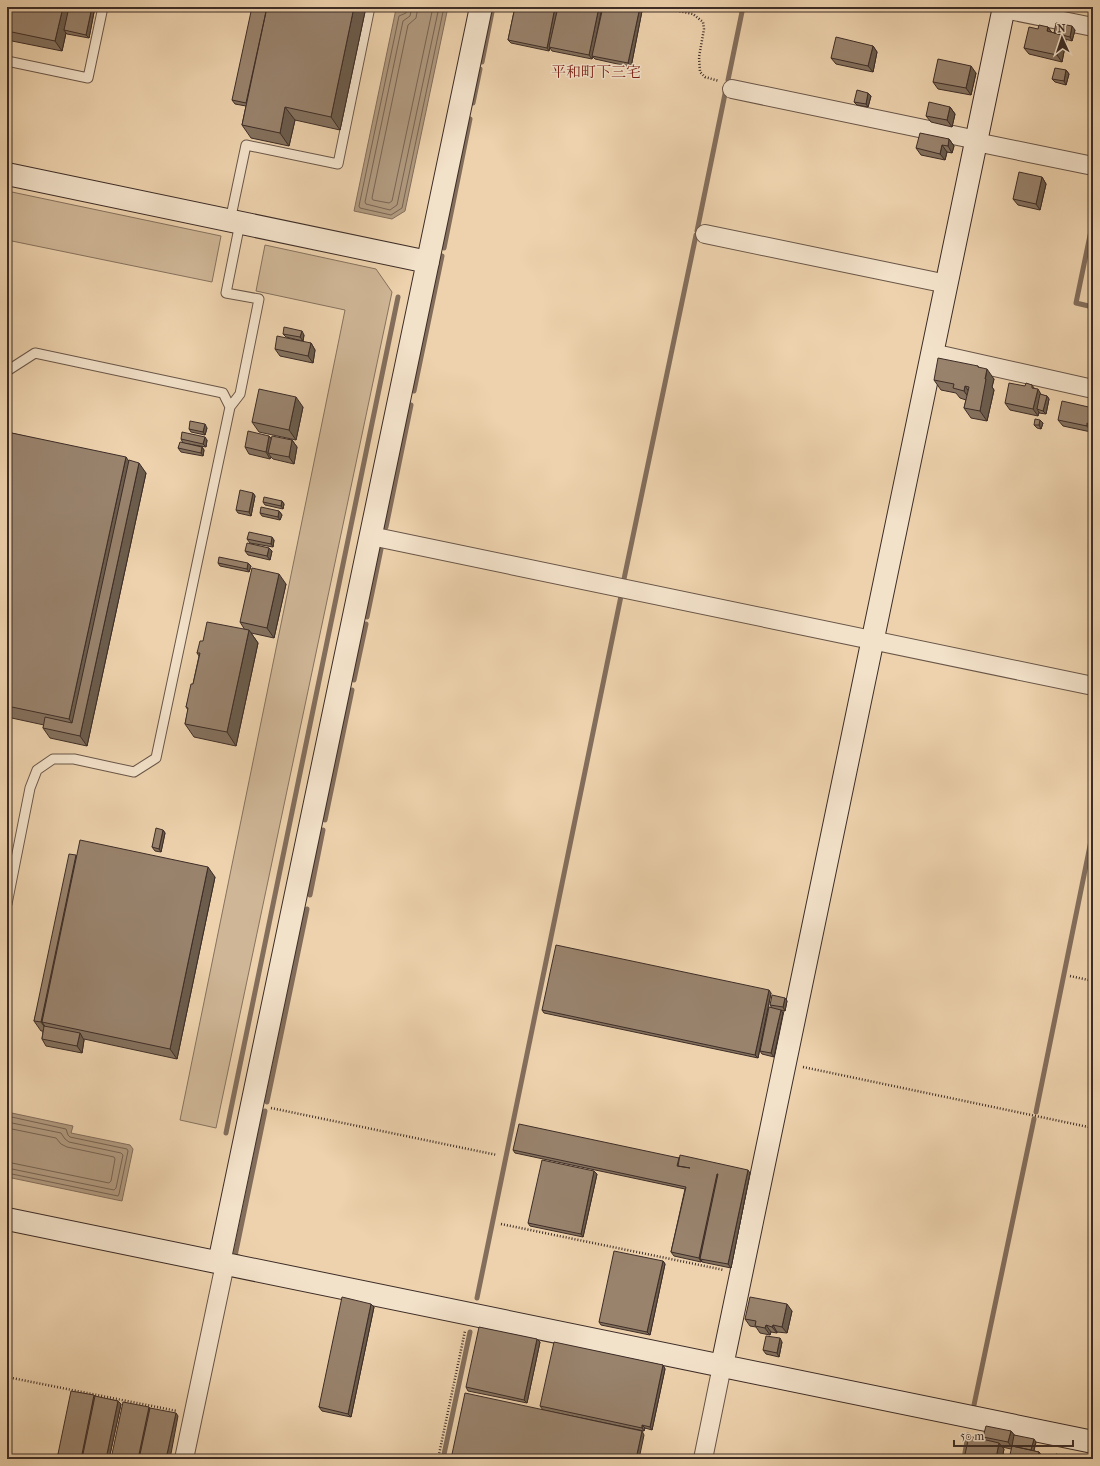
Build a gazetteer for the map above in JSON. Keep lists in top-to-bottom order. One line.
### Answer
{"districts":["平和町下三宅"],"scale_bar":"50 m","north":"top"}
